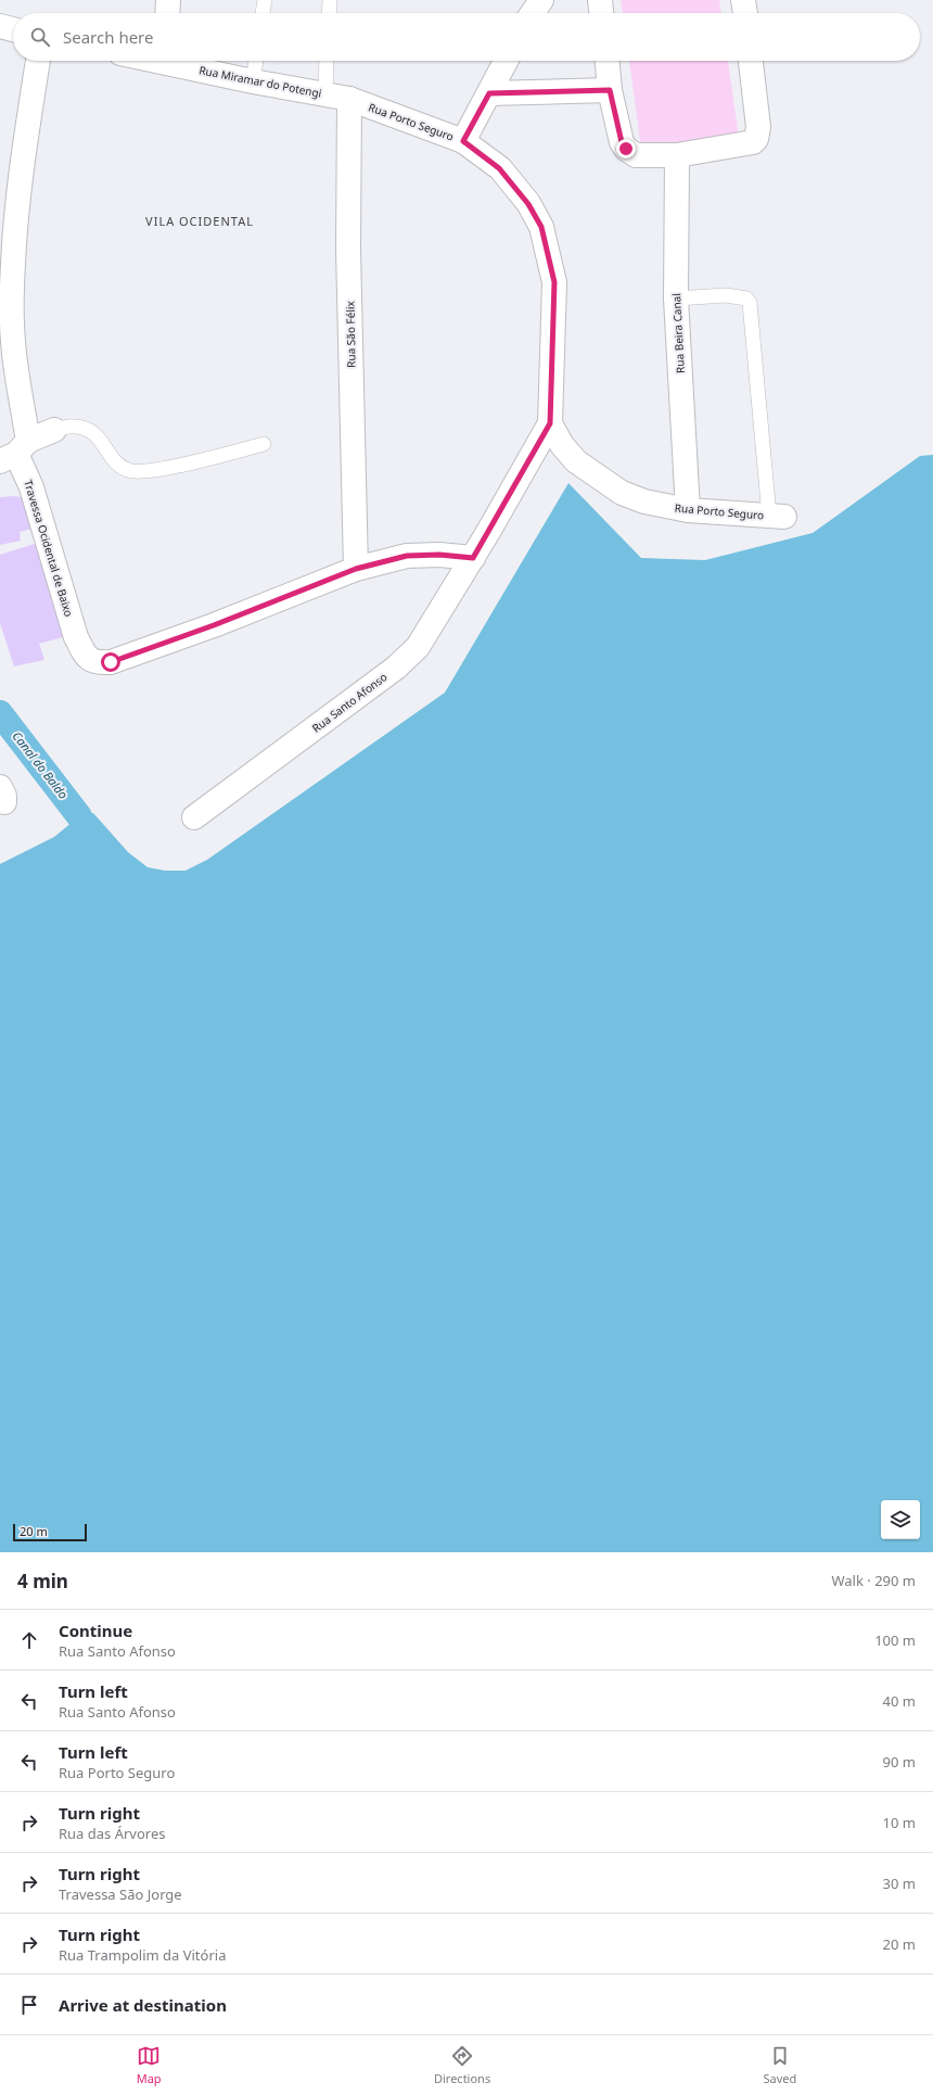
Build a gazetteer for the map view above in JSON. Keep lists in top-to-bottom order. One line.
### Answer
{"streets":{"street":["Rua Miramar do Potengi","Rua Porto Seguro","Rua Beira Canal","Rua São Félix","Travessa Ocidental de Baixo","Rua Santo Afonso"]},"crossings":[["Rua Miramar do Potengi","Rua Porto Seguro"],["Rua Miramar do Potengi","Rua São Félix"],["Rua Porto Seguro","Rua Beira Canal"],["Rua Porto Seguro","Rua São Félix"],["Rua Porto Seguro","Rua Santo Afonso"],["Rua São Félix","Travessa Ocidental de Baixo"]],"districts":["VILA OCIDENTAL"],"water":["Canal do Baldo"],"scale_bar":"20 m","page":{"search":"Search here","scale":"20 m","heading":["4 min","Walk · 290 m"],"list":[["Continue","Rua Santo Afonso","100 m"],["Turn left","Rua Santo Afonso","40 m"],["Turn left","Rua Porto Seguro","90 m"],["Turn right","Rua das Árvores","10 m"],["Turn right","Travessa São Jorge","30 m"],["Turn right","Rua Trampolim da Vitória","20 m"],"Arrive at destination"],"nav":["Map","Directions","Saved"]}}
